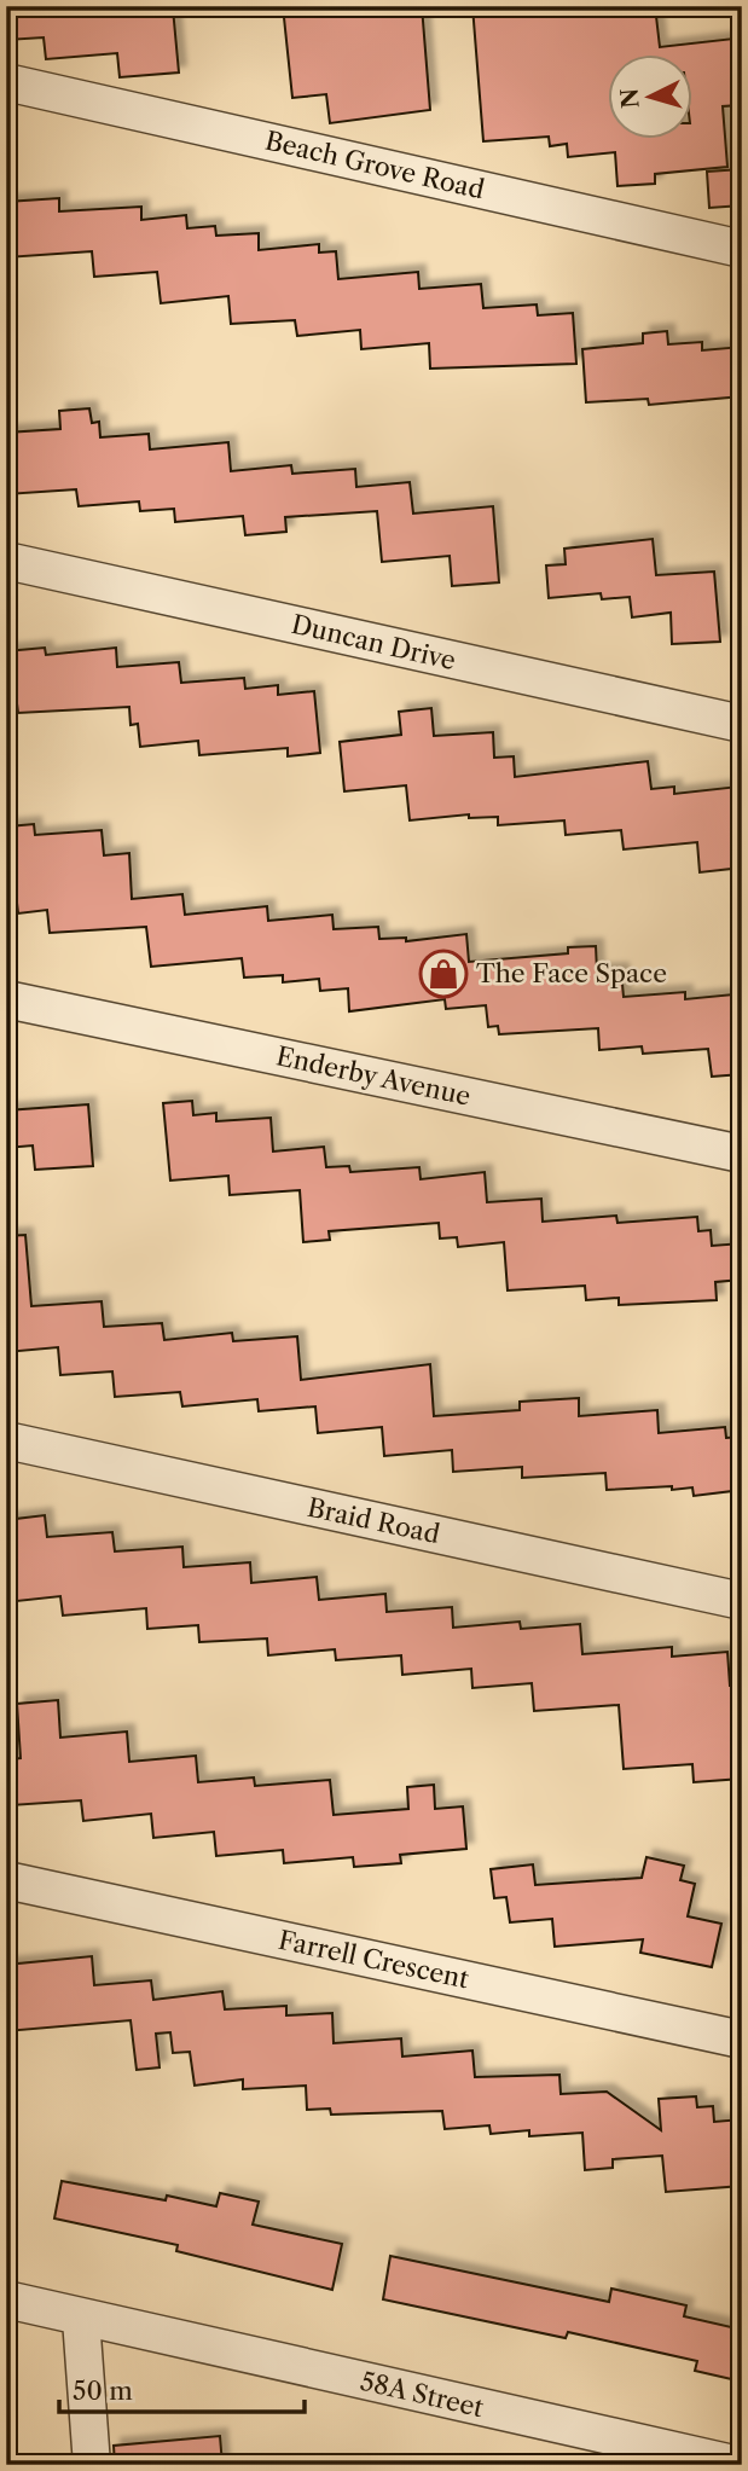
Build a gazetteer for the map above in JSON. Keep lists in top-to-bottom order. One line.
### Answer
{"streets":{"street":["Beach Grove Road","Duncan Drive","Enderby Avenue","Braid Road","Farrell Crescent","58A Street"]},"places":{"shop":["The Face Space"]},"scale_bar":"50 m","north":"left"}
